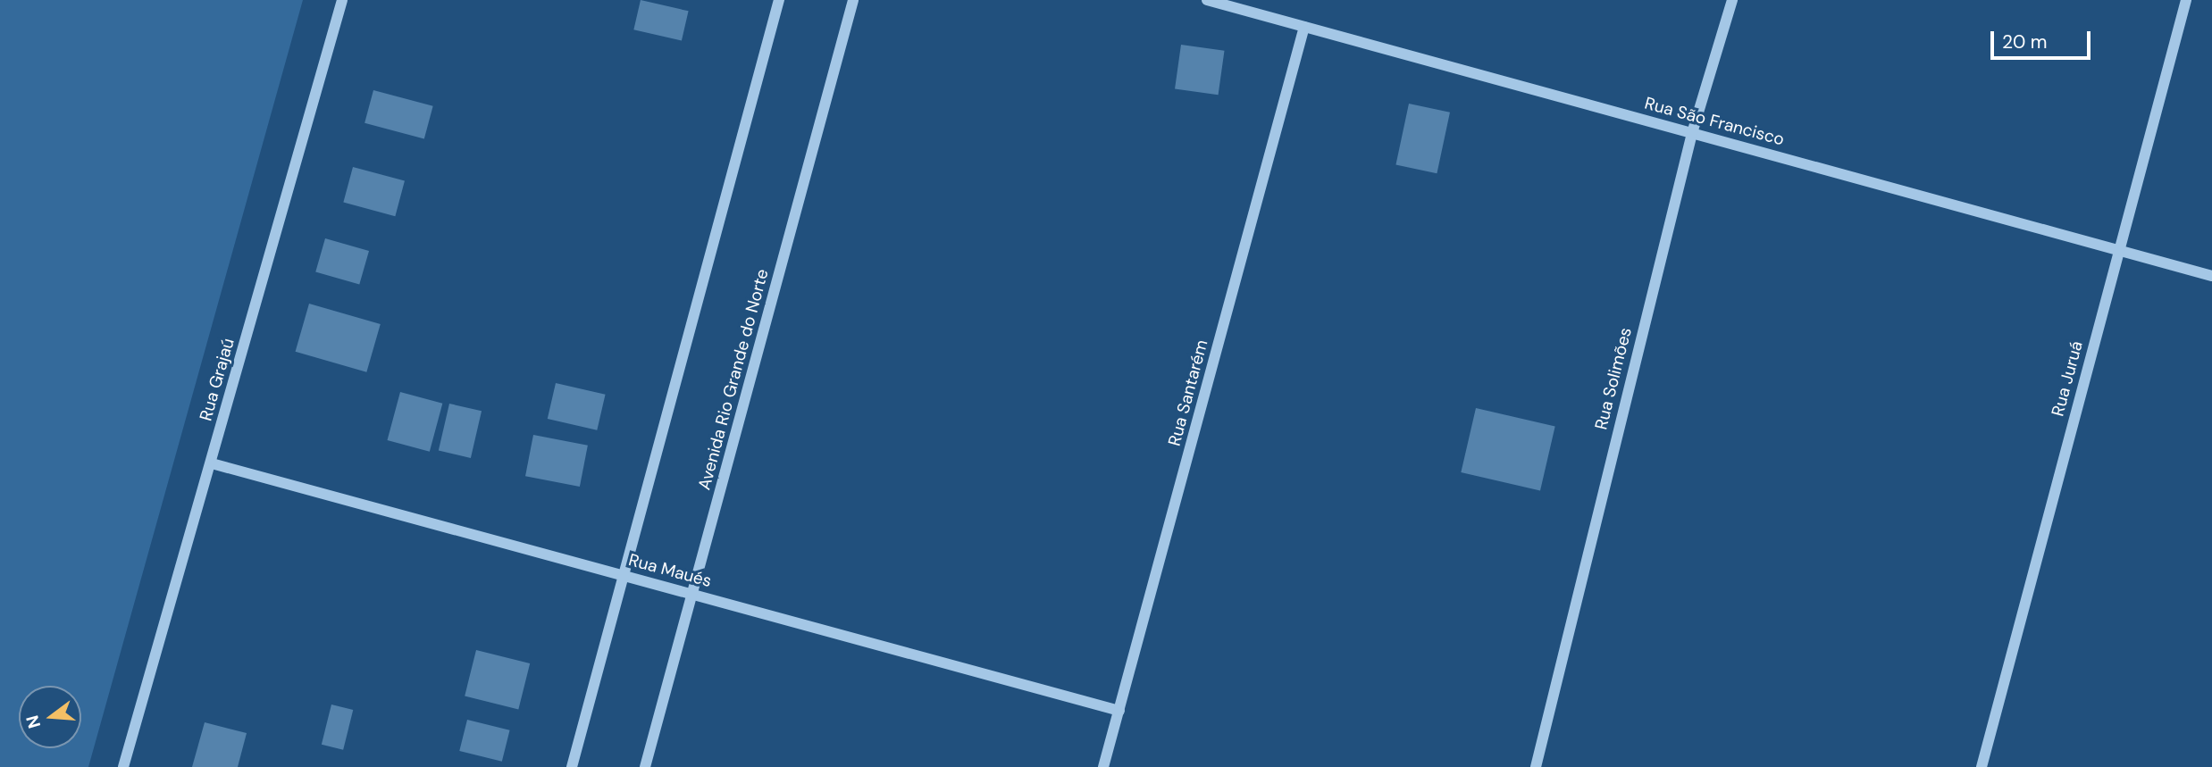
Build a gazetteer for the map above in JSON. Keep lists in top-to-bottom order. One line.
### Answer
{"streets":{"street":["Rua São Francisco","Rua Solimões","Rua Juruá","Rua Grajaú","Avenida Rio Grande do Norte","Rua Santarém","Rua Maués"]},"crossings":[["Rua São Francisco","Rua Solimões"],["Rua São Francisco","Rua Juruá"],["Rua São Francisco","Rua Santarém"],["Rua Grajaú","Rua Maués"],["Avenida Rio Grande do Norte","Rua Maués"],["Rua Santarém","Rua Maués"]],"scale_bar":"20 m","north":"left"}
